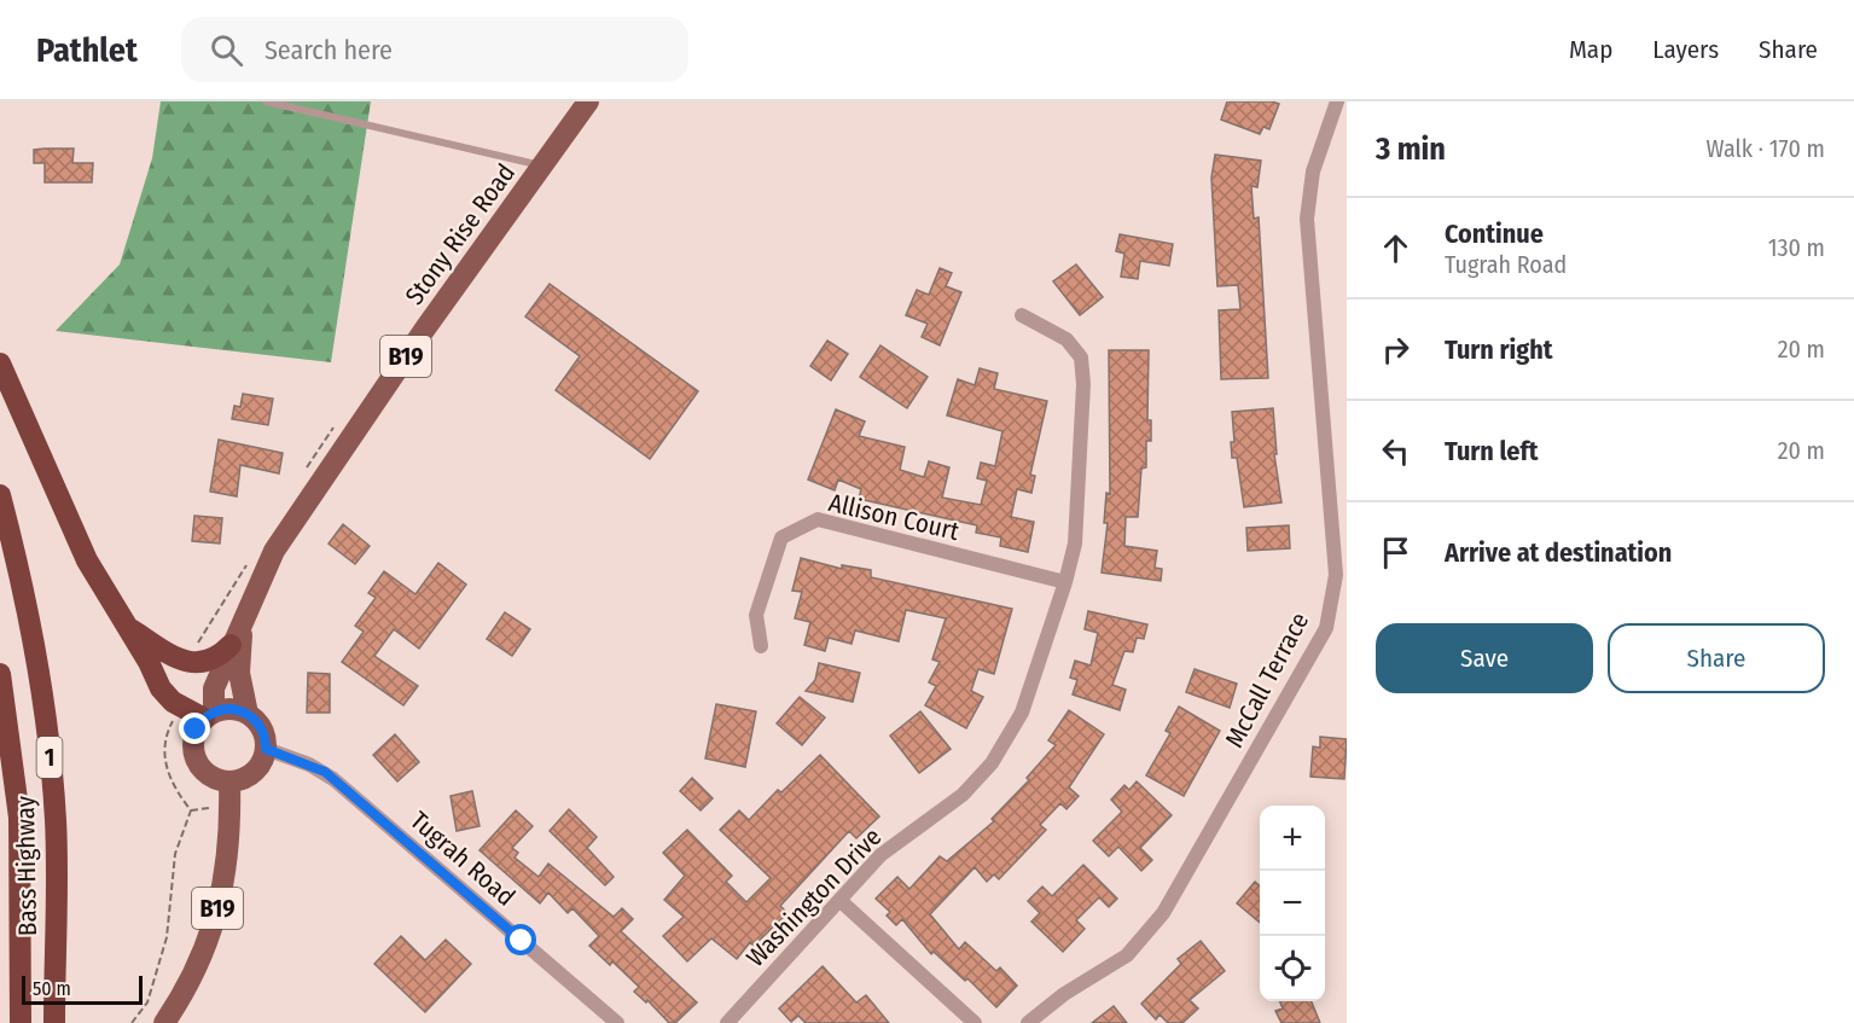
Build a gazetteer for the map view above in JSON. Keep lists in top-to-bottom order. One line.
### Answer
{"streets":{"highway":["1","Bass Highway"],"main road":["Stony Rise Road","B19"],"street":["Allison Court","McCall Terrace","Tugrah Road","Washington Drive"]},"crossings":[["Stony Rise Road","B19"],["Stony Rise Road","Tugrah Road"],["B19","Tugrah Road"],["Allison Court","Washington Drive"]],"scale_bar":"50 m","page":{"header":"Pathlet","search":"Search here","nav":["Map","Layers","Share"],"heading":["3 min","Walk · 170 m"],"list":[["Continue","Tugrah Road","130 m"],["Turn right","20 m"],["Turn left","20 m"],"Arrive at destination"],"buttons":["Save","Share"],"map_buttons":["+","−"],"scale":"50 m"}}
